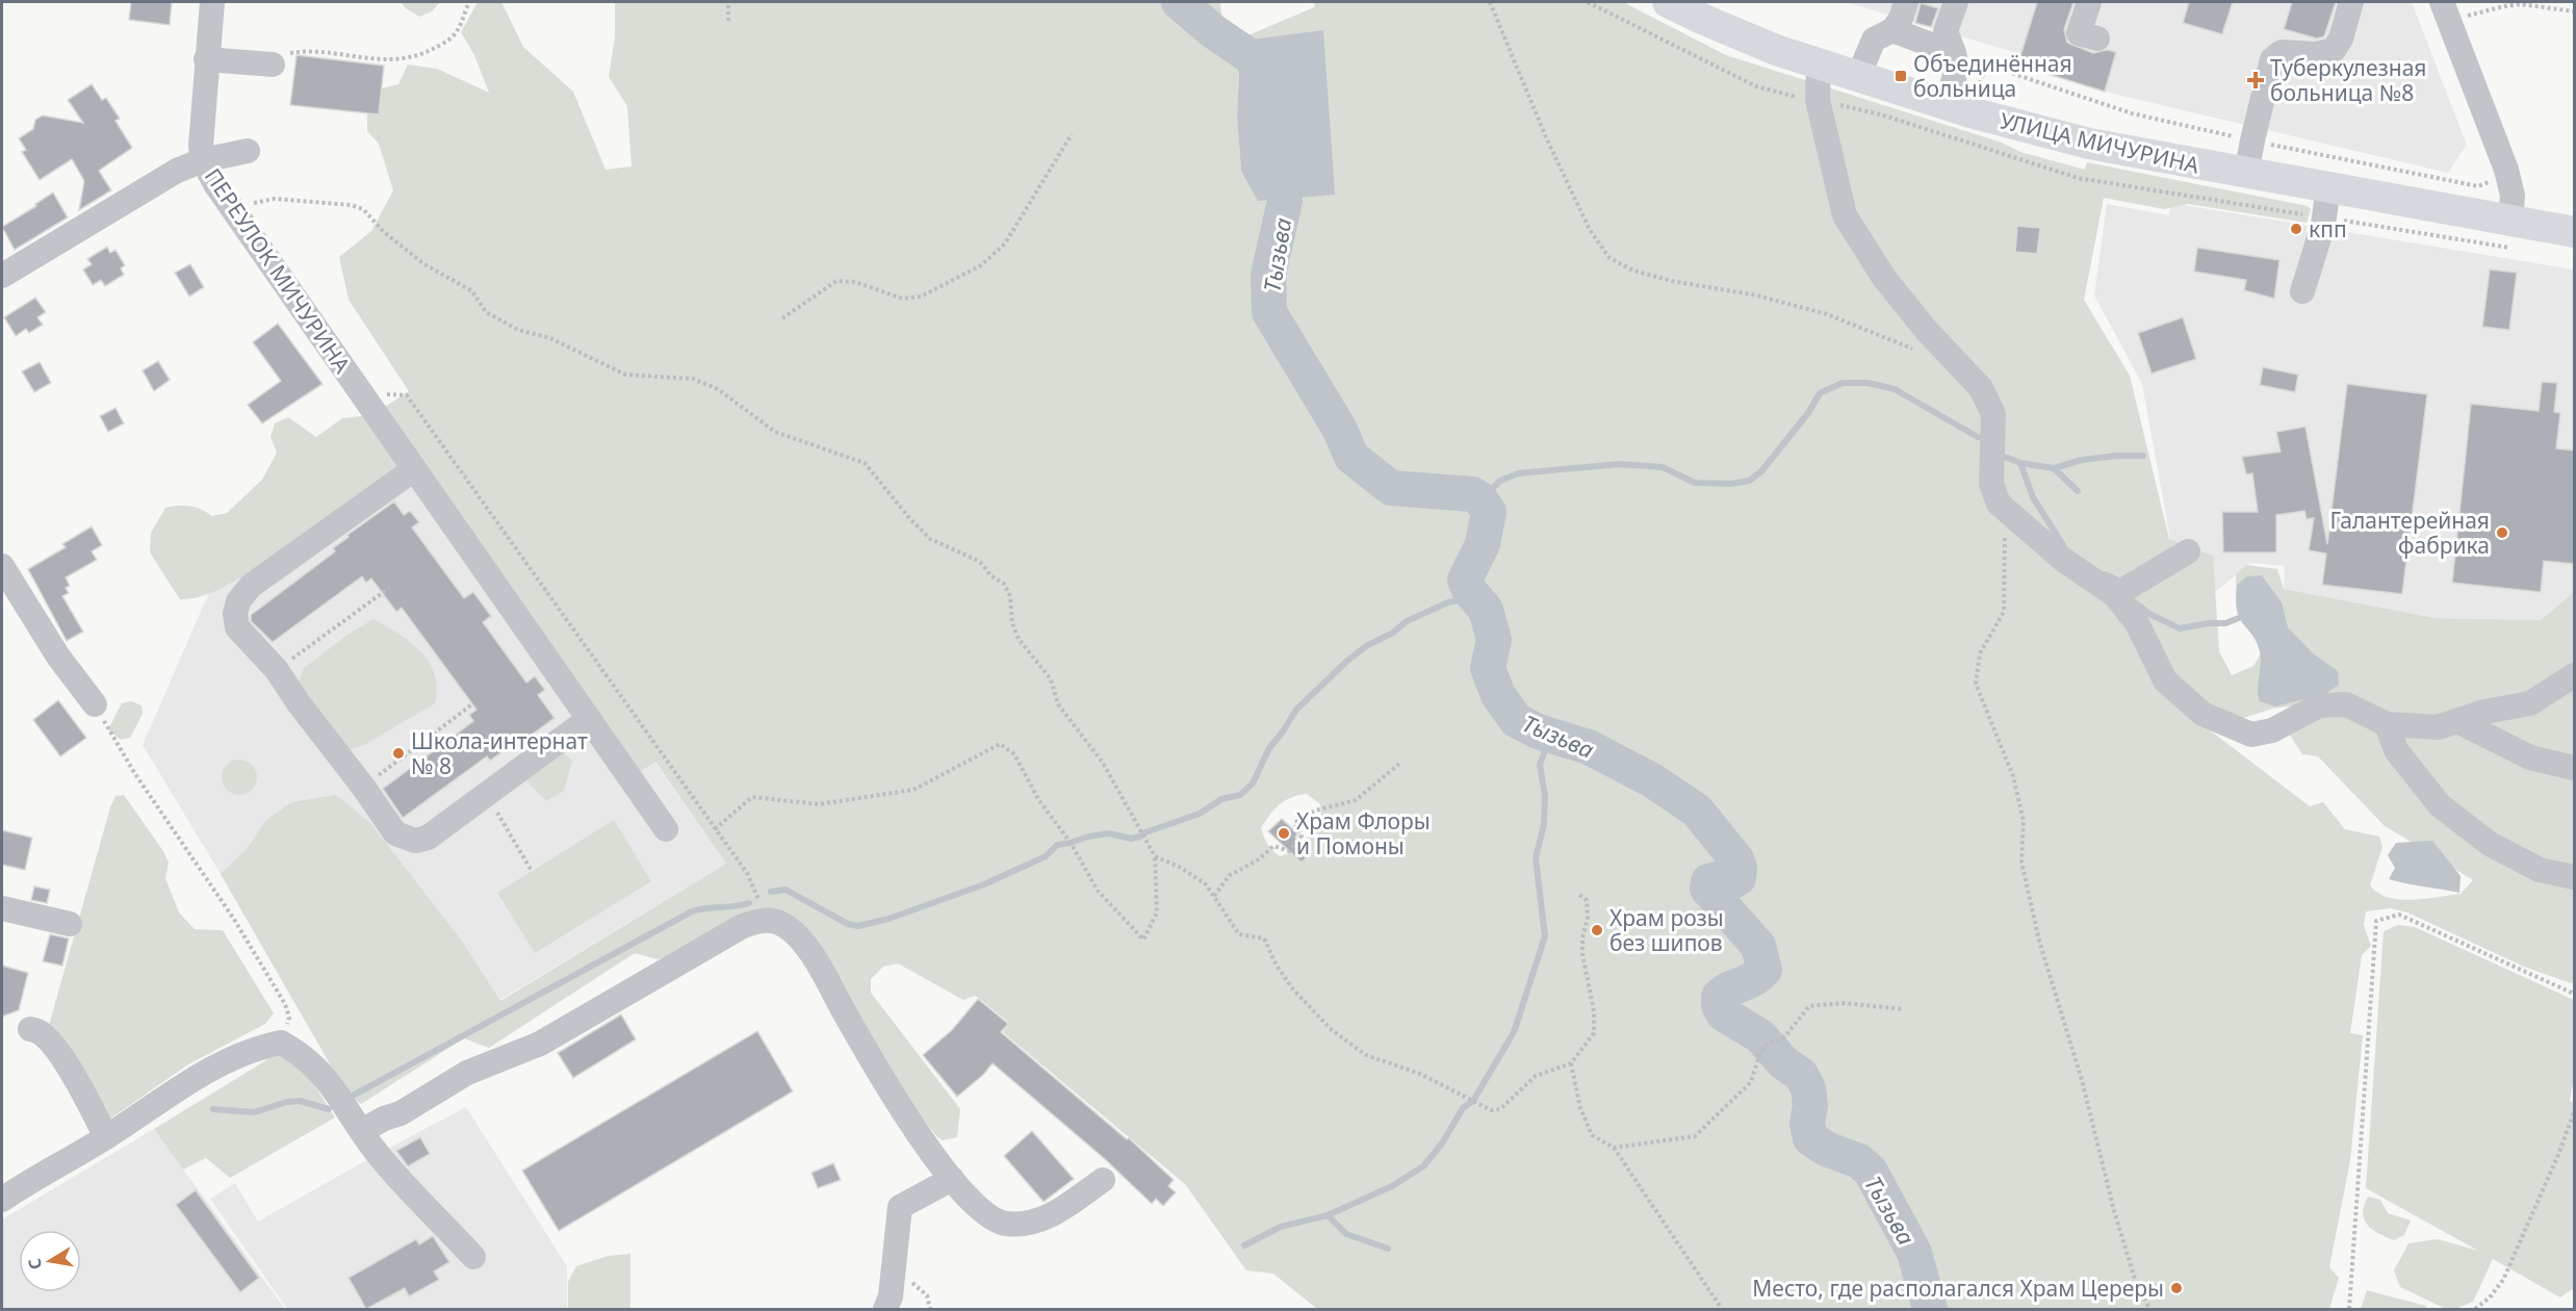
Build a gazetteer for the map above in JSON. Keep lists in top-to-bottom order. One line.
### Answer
{"streets":{"main road":["УЛИЦА МИЧУРИНА"],"street":["ПЕРЕУЛОК МИЧУРИНА"]},"water":["Тызьва"],"places":{"transit":["Объединённая больница"],"health":["Туберкулезная больница №8"],"other":["кпп","Галантерейная фабрика","Школа-интернат № 8","Храм Флоры и Помоны","Храм розы без шипов","Место, где располагался Храм Цереры"]},"north":"left"}
